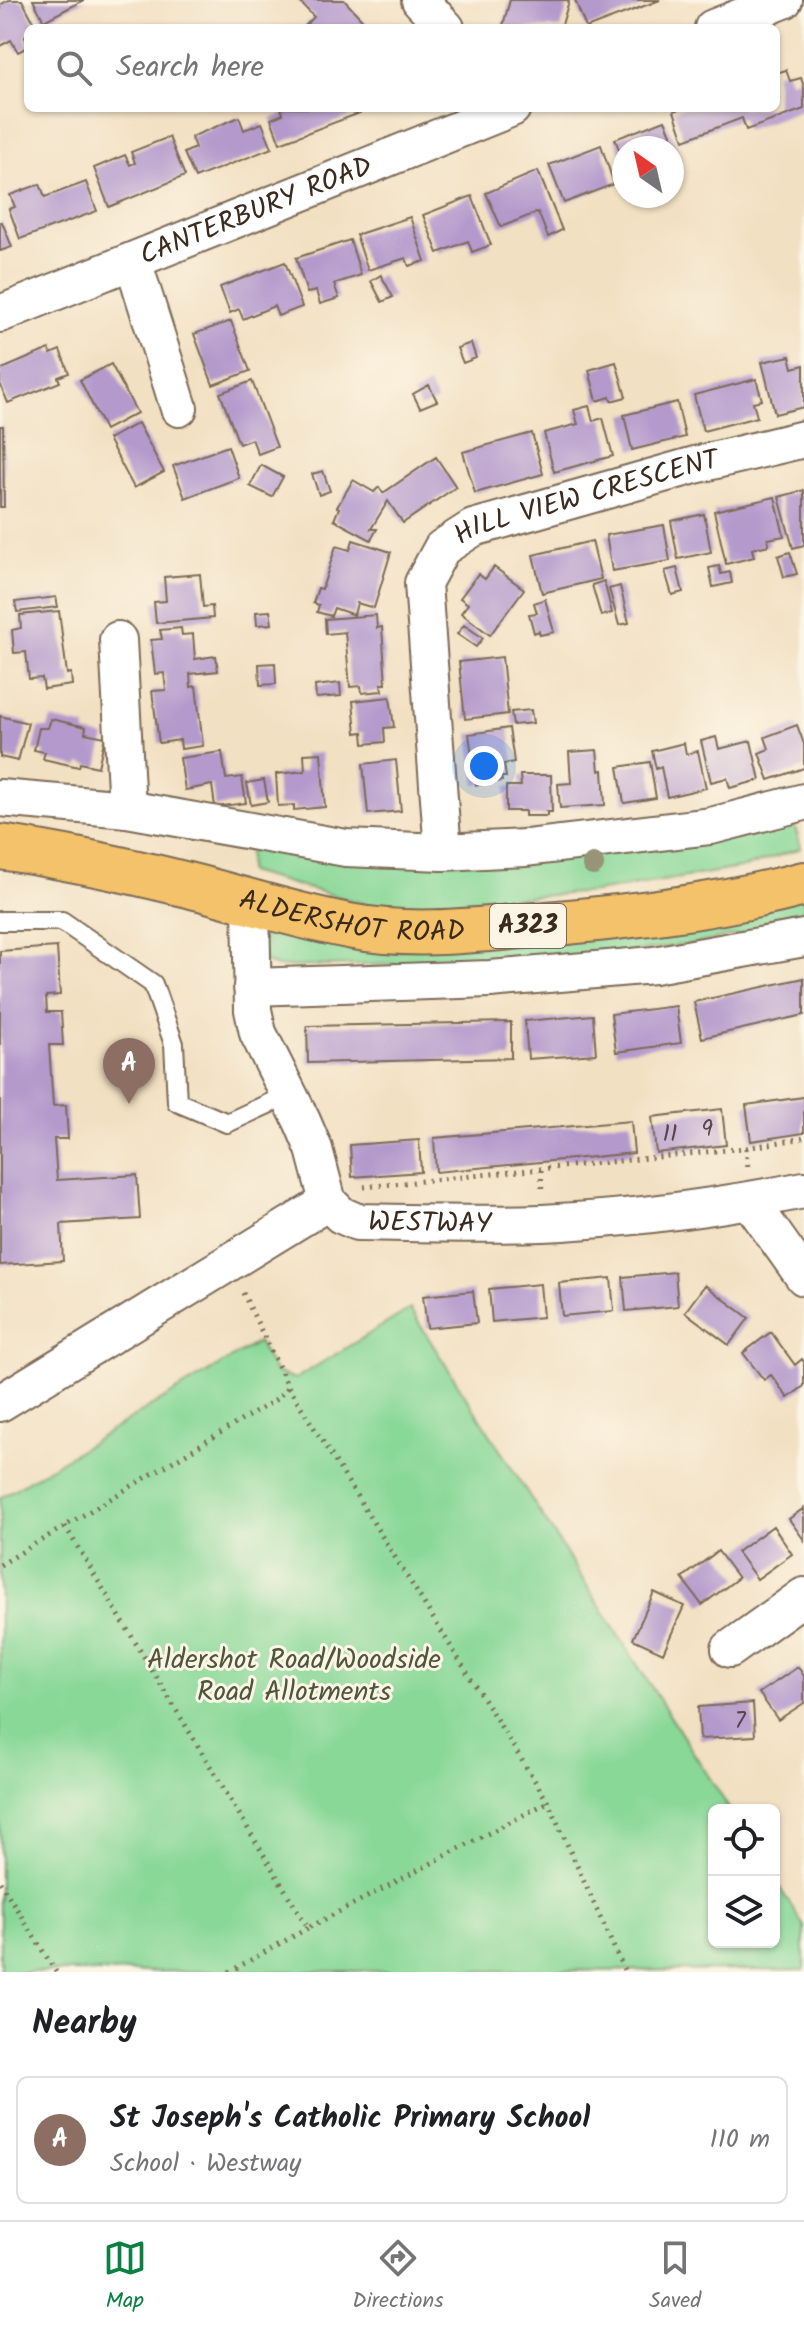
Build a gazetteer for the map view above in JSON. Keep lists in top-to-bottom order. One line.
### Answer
{"streets":{"main road":["ALDERSHOT ROAD","A323"],"street":["CANTERBURY ROAD","HILL VIEW CRESCENT","WESTWAY"]},"parks":["Aldershot Road/Woodside Road Allotments"],"house_numbers":["9","11","7"],"north":"top left","page":{"search":"Search here","pins":"A","heading":"Nearby","list":[{"mark":"A","name":"St Joseph's Catholic Primary School","note":"School · Westway","value":"110 m"}],"nav":["Map","Directions","Saved"]}}
